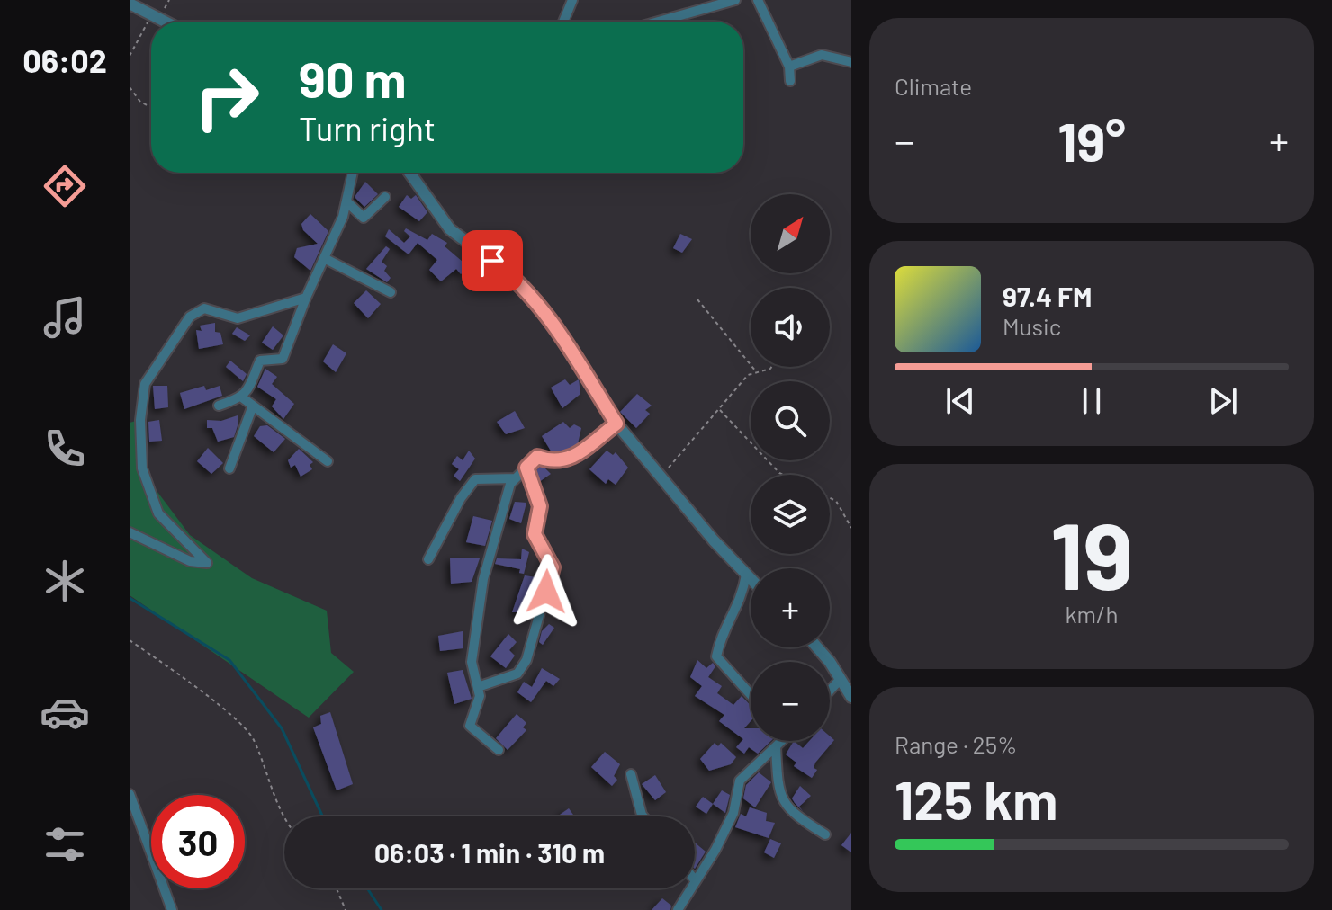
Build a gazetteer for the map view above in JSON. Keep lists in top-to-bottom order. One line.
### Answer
{"north":"top right","page":{"tabs":"06:02","tile":["Climate",["19","km/h"],["Range · 25%","125 km"]],"turn":["90 m","Turn right"],"heat":["−","19°","+"],"map_buttons":["+","−"],"song":["97.4 FM","Music"],"limit":"30","trip":"06:03 · 1 min · 310 m"}}
